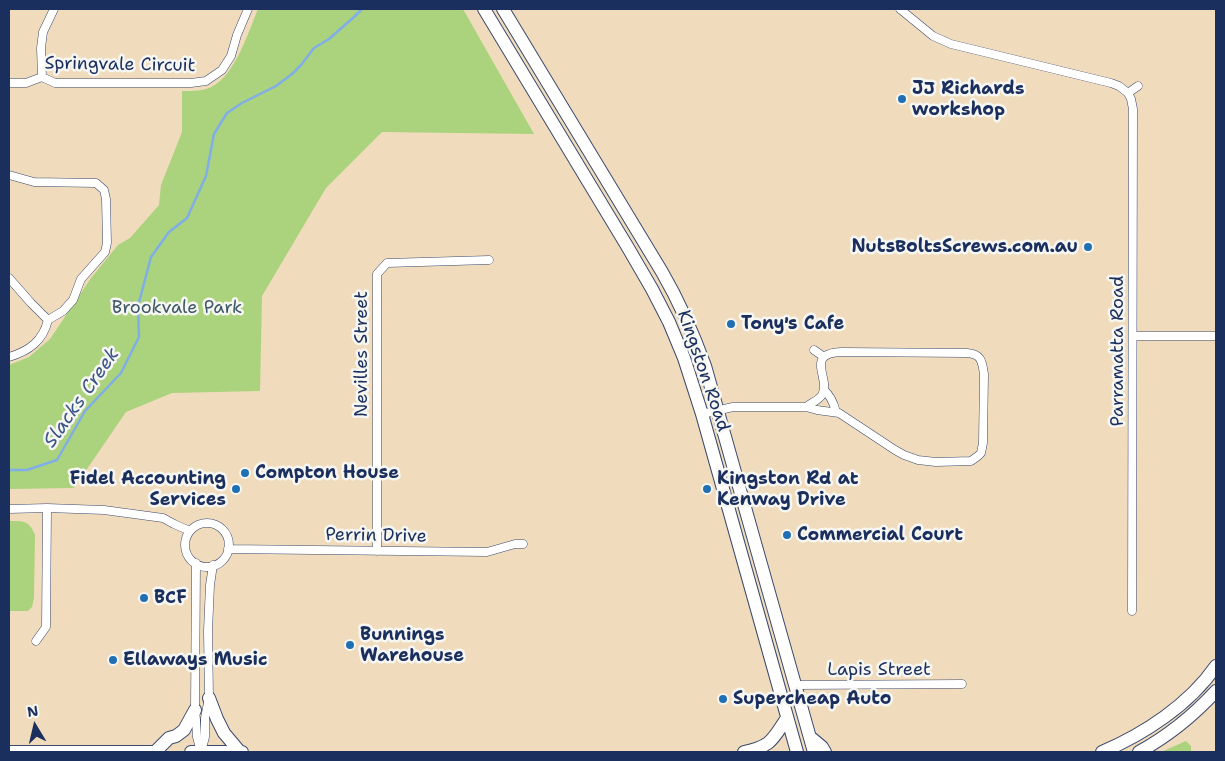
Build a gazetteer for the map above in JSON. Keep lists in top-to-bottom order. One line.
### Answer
{"streets":{"main road":["Kingston Road"],"street":["Springvale Circuit","Parramatta Road","Nevilles Street","Perrin Drive","Lapis Street"]},"crossings":[["Nevilles Street","Perrin Drive"],["Kingston Road","Lapis Street"]],"water":["Slacks Creek"],"parks":["Brookvale Park"],"places":["JJ Richards workshop","NutsBoltsScrews.com.au","Tony's Cafe","Compton House","Fidel Accounting Services","Kingston Rd at Kenway Drive","Commercial Court","BCF","Bunnings Warehouse","Ellaways Music","Supercheap Auto"],"north":"top"}
